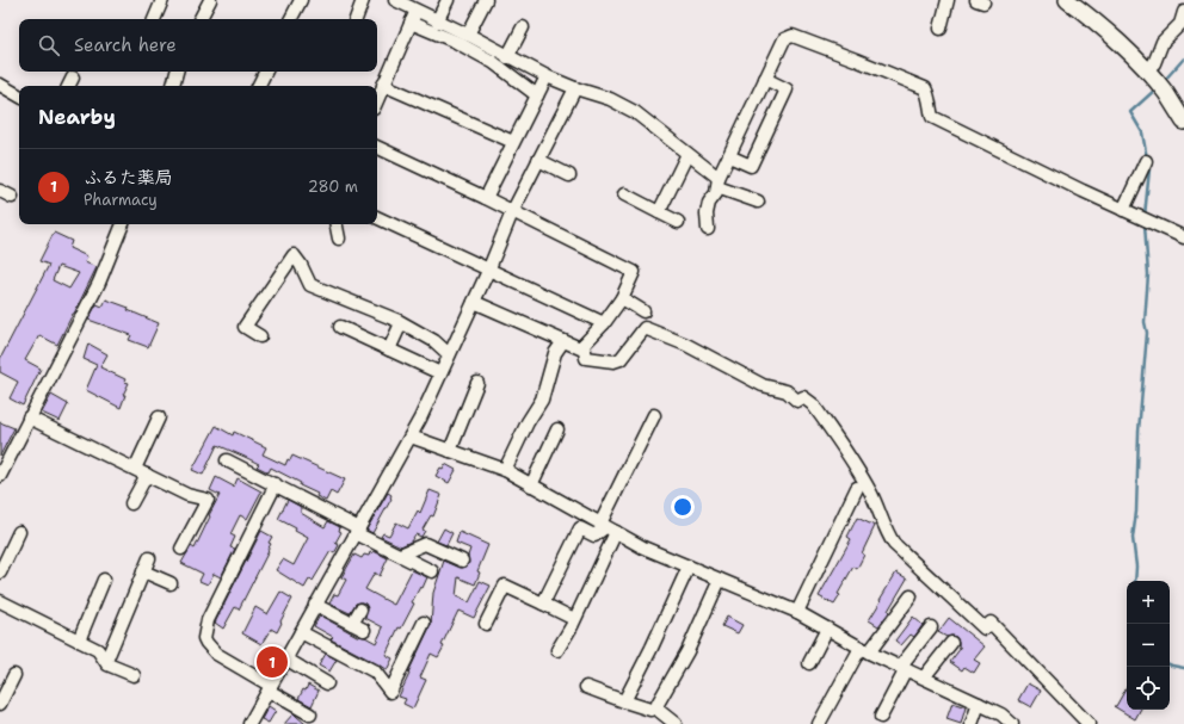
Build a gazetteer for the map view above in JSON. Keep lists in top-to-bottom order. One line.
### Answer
{"page":{"search":"Search here","heading":"Nearby","list":[{"mark":"1","name":"ふるた薬局","note":"Pharmacy","value":"280 m"}],"map_buttons":["+","−"],"pins":"1"}}
